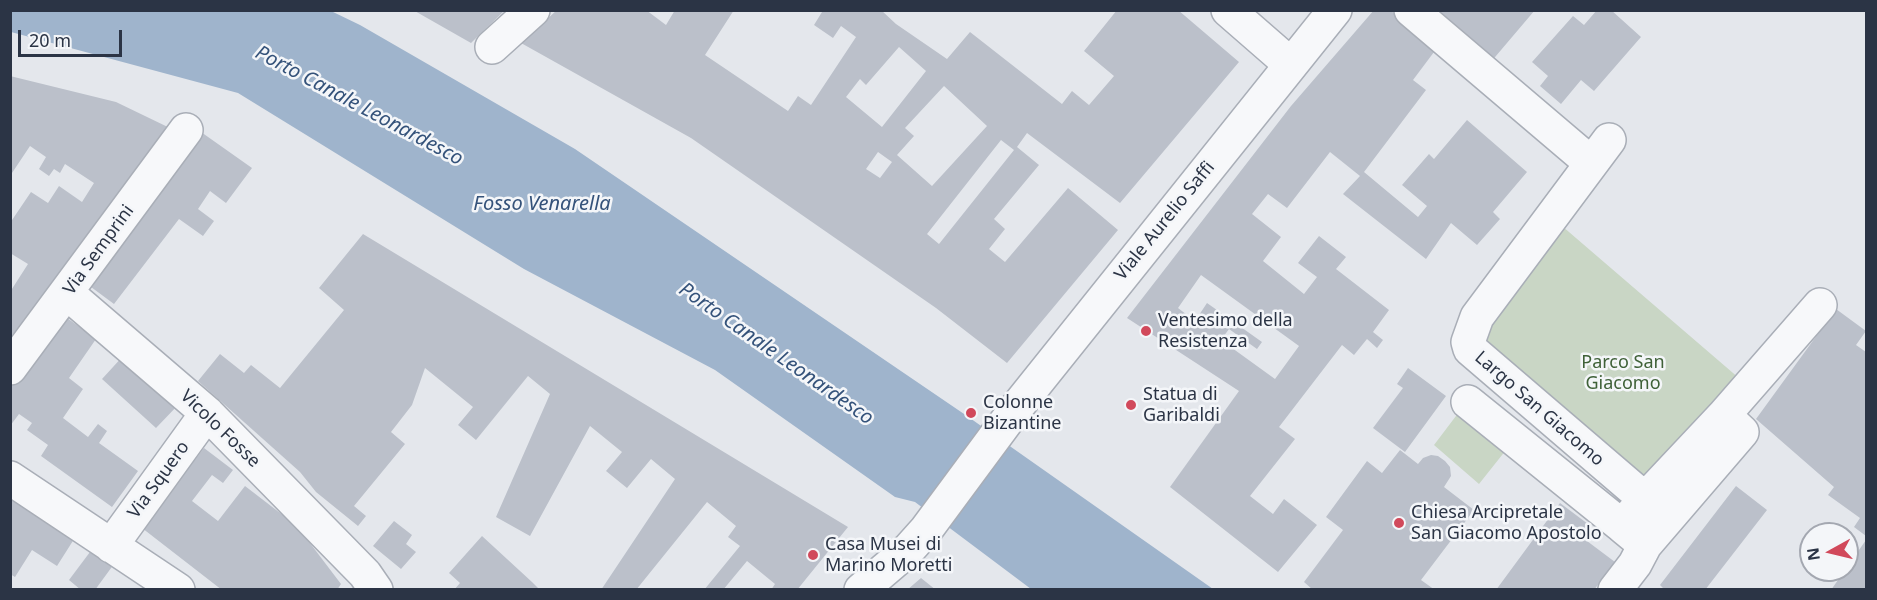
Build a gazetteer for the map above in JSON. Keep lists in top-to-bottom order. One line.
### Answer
{"streets":{"street":["Viale Aurelio Saffi","Via Semprini","Largo San Giacomo","Vicolo Fosse","Via Squero"]},"crossings":[["Via Semprini","Vicolo Fosse"],["Vicolo Fosse","Via Squero"]],"water":["Porto Canale Leonardesco","Fosso Venarella"],"parks":["Parco San Giacomo"],"places":["Ventesimo della Resistenza","Statua di Garibaldi","Colonne Bizantine","Chiesa Arcipretale San Giacomo Apostolo","Casa Musei di Marino Moretti"],"scale_bar":"20 m","north":"left"}
